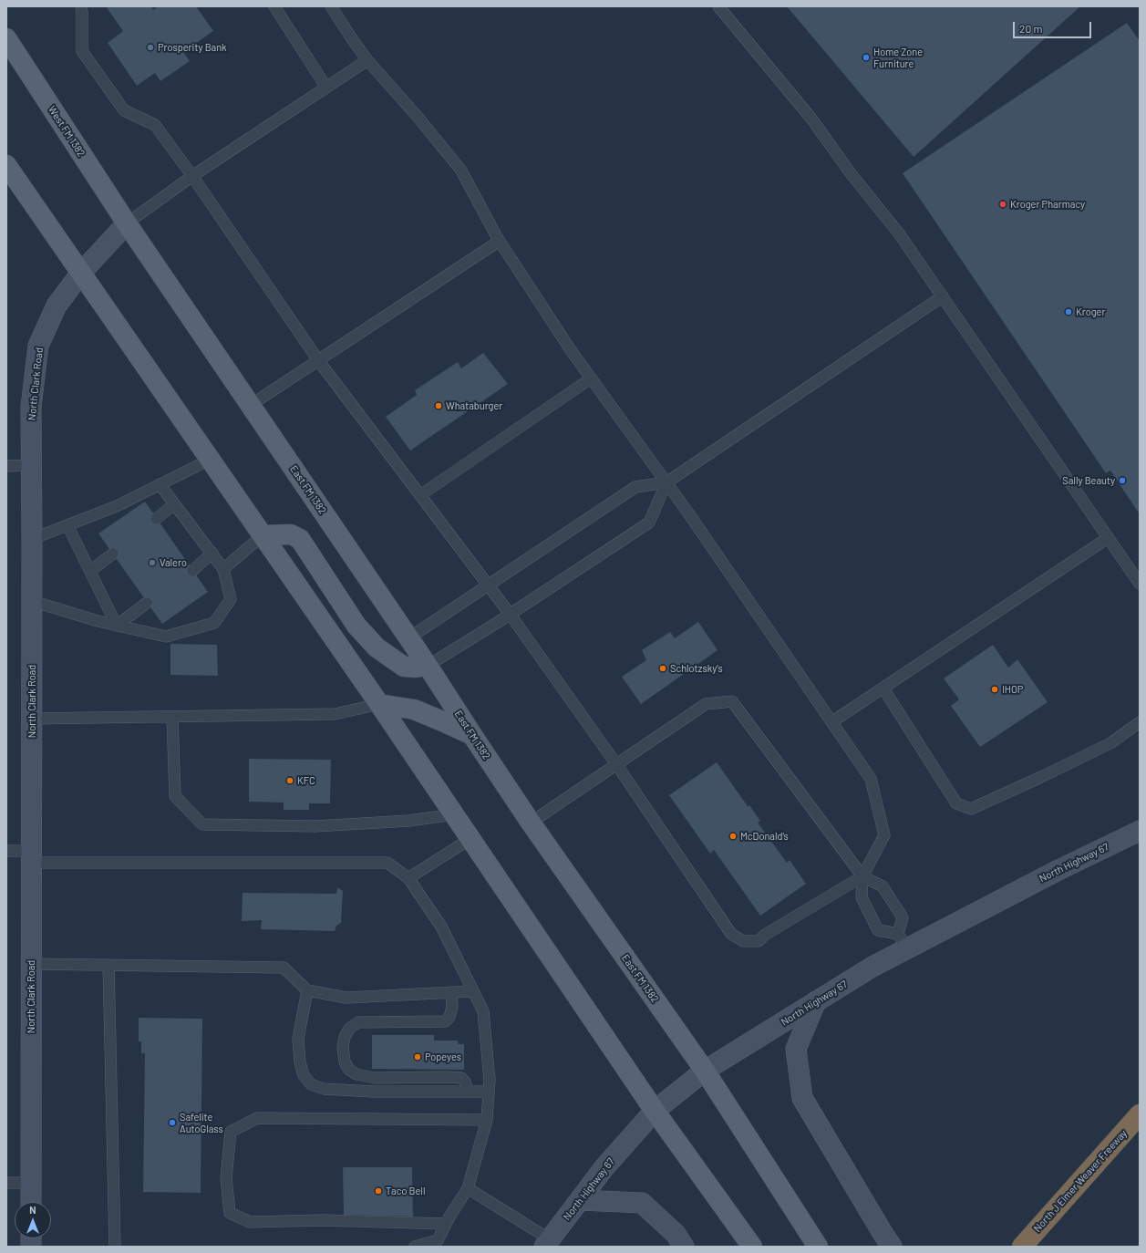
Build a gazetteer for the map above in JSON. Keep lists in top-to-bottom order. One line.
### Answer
{"streets":{"highway":["North J Elmer Weaver Freeway"],"main road":["West FM 1382","North Clark Road","East FM 1382","North Highway 67"]},"crossings":[["West FM 1382","North Clark Road"],["West FM 1382","East FM 1382"],["North Clark Road","East FM 1382"],["East FM 1382","North Highway 67"]],"places":["Prosperity Bank","Home Zone Furniture","Kroger Pharmacy","Kroger","Whataburger","Sally Beauty","Valero","Schlotzsky's","IHOP","KFC","McDonald's","Popeyes","Safelite AutoGlass","Taco Bell"],"scale_bar":"20 m","north":"top"}
